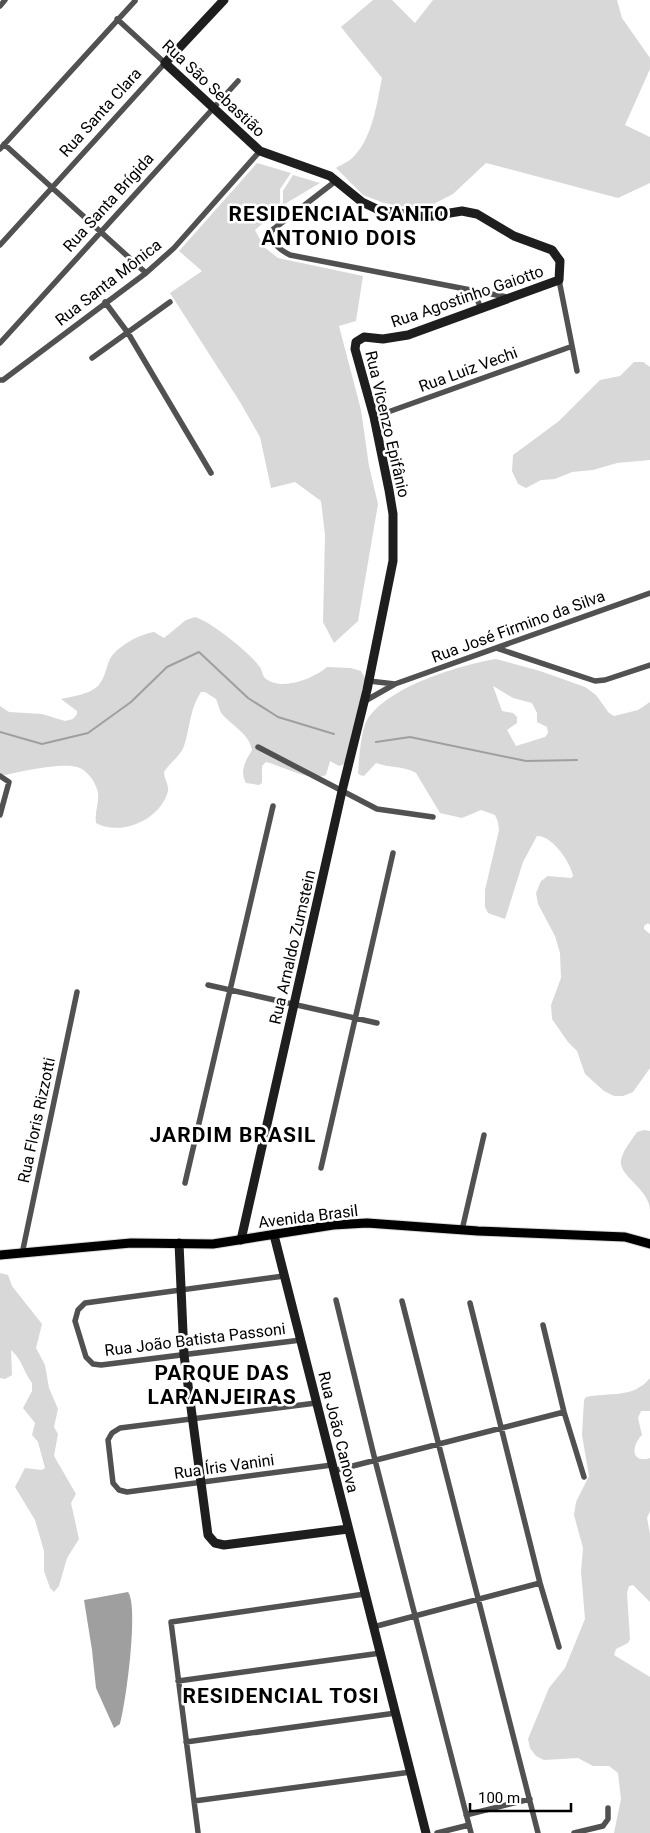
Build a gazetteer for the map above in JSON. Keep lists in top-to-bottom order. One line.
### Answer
{"streets":{"main road":["Avenida Brasil"],"street":["Rua São Sebastião","Rua Santa Clara","Rua Santa Brígida","Rua Santa Mônica","Rua Agostinho Gaiotto","Rua Luiz Vechi","Rua Vicenzo Epifânio","Rua José Firmino da Silva","Rua Arnaldo Zumstein","Rua Floris Rizzotti","Rua João Batista Passoni","Rua João Canova","Rua Íris Vanini"]},"crossings":[["Rua São Sebastião","Rua Santa Clara"],["Rua São Sebastião","Rua Santa Brígida"],["Rua São Sebastião","Rua Santa Mônica"],["Rua São Sebastião","Rua Agostinho Gaiotto"],["Rua Agostinho Gaiotto","Rua Vicenzo Epifânio"],["Rua Luiz Vechi","Rua Vicenzo Epifânio"],["Rua Vicenzo Epifânio","Rua Arnaldo Zumstein"],["Rua José Firmino da Silva","Rua Arnaldo Zumstein"],["Rua Arnaldo Zumstein","Avenida Brasil"],["Rua Floris Rizzotti","Avenida Brasil"],["Avenida Brasil","Rua João Canova"],["Rua João Batista Passoni","Rua João Canova"],["Rua João Canova","Rua Íris Vanini"]],"districts":["RESIDENCIAL SANTO ANTONIO DOIS","JARDIM BRASIL","PARQUE DAS LARANJEIRAS","RESIDENCIAL TOSI"],"scale_bar":"100 m"}
